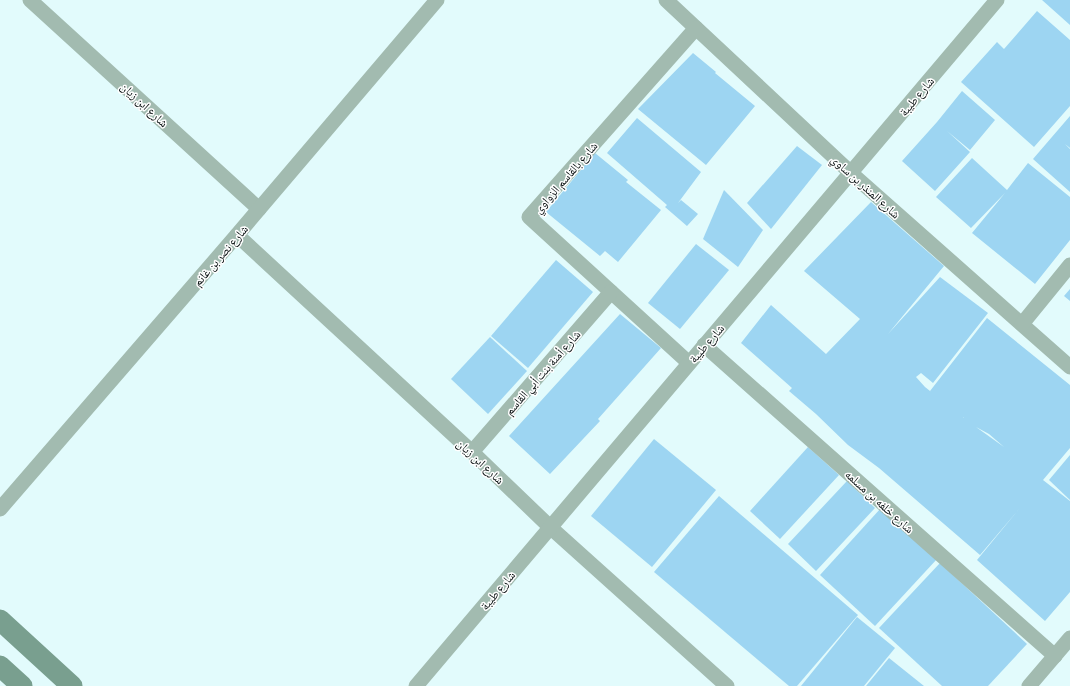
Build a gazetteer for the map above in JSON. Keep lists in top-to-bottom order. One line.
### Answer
{"streets":{"street":["شارع طيبة","شارع ابن زيان","شارع بالقاسم الزواوي","شارع المنذر بن ساوي","شارع نصر بن غانم","شارع أمنة بنت أبي القاسم","شارع خلفه بن مسلمه"]},"crossings":[["شارع طيبة","شارع ابن زيان"],["شارع طيبة","شارع بالقاسم الزواوي"],["شارع طيبة","شارع المنذر بن ساوي"],["شارع طيبة","شارع خلفه بن مسلمه"],["شارع ابن زيان","شارع نصر بن غانم"],["شارع ابن زيان","شارع أمنة بنت أبي القاسم"],["شارع بالقاسم الزواوي","شارع المنذر بن ساوي"],["شارع بالقاسم الزواوي","شارع أمنة بنت أبي القاسم"]]}
